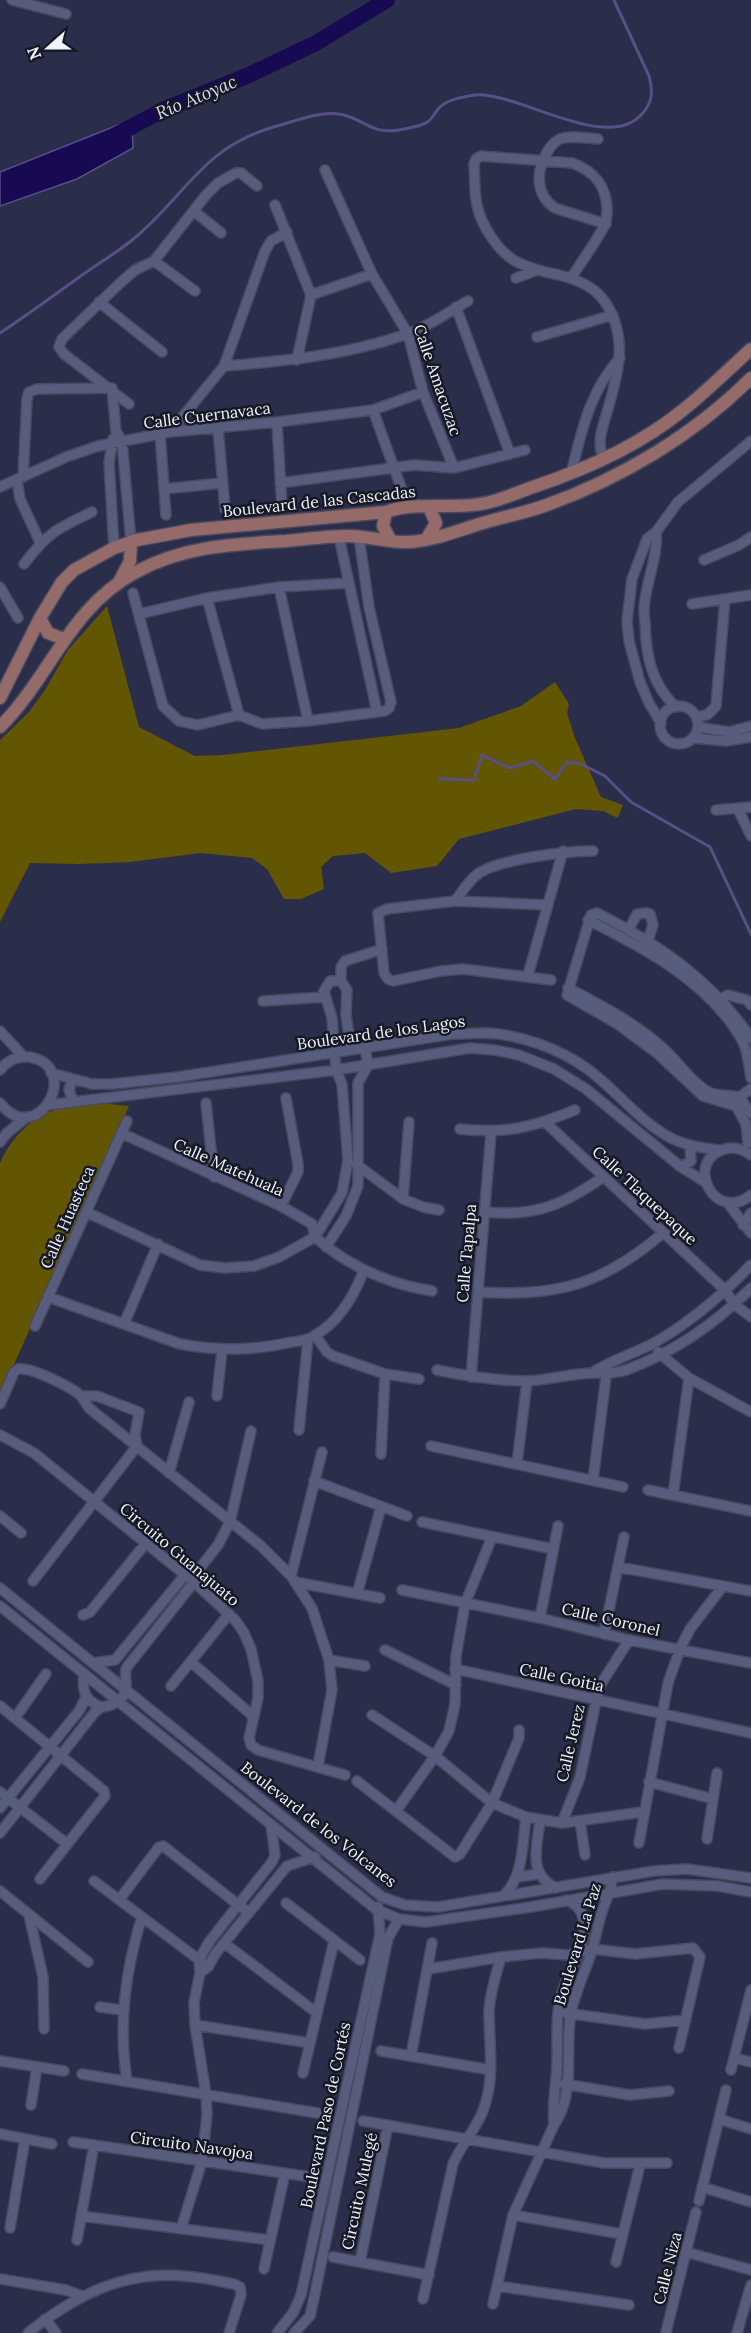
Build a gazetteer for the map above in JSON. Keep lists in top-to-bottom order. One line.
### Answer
{"streets":{"main road":["Boulevard de las Cascadas"],"street":["Calle Amacuzac","Calle Cuernavaca","Boulevard de los Lagos","Calle Matehuala","Calle Tlaquepaque","Calle Huasteca","Calle Tapalpa","Circuito Guanajuato","Calle Coronel","Calle Goitia","Calle Jerez","Boulevard de los Volcanes","Boulevard La Paz","Boulevard Paso de Cortés","Circuito Navojoa","Circuito Mulegé","Calle Niza"]},"crossings":[["Calle Amacuzac","Calle Cuernavaca"],["Calle Matehuala","Calle Huasteca"],["Calle Coronel","Calle Jerez"],["Calle Goitia","Calle Jerez"],["Boulevard de los Volcanes","Boulevard La Paz"],["Boulevard de los Volcanes","Boulevard Paso de Cortés"],["Boulevard La Paz","Circuito Mulegé"]],"water":["Río Atoyac"],"north":"left"}
